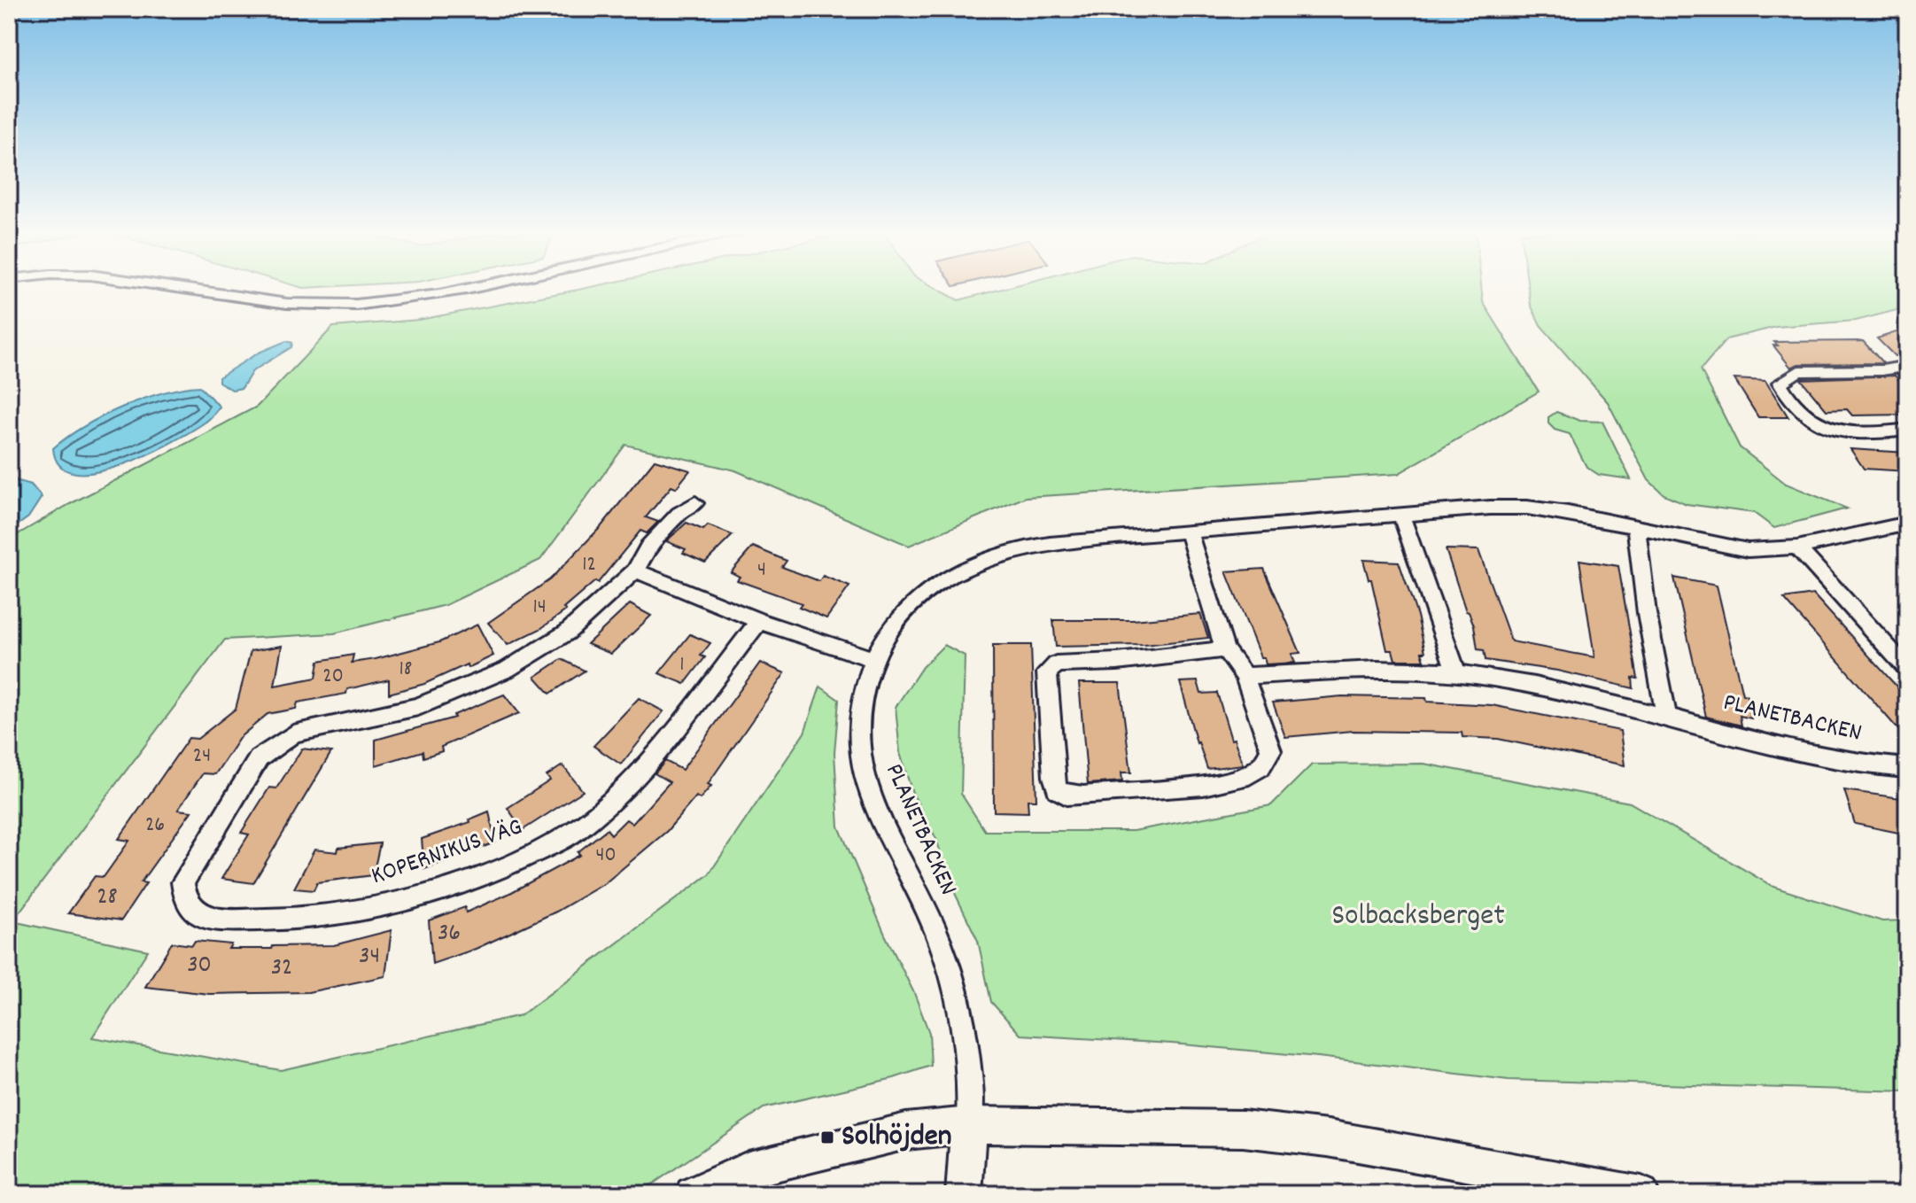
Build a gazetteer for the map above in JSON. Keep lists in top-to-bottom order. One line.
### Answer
{"streets":{"street":["PLANETBACKEN","KOPERNIKUS VÄG"]},"parks":["Solbacksberget"],"places":{"transit":["Solhöjden"]},"house_numbers":["12","4","14","1","18","20","24","26","40","28","36","34","30","32"]}
